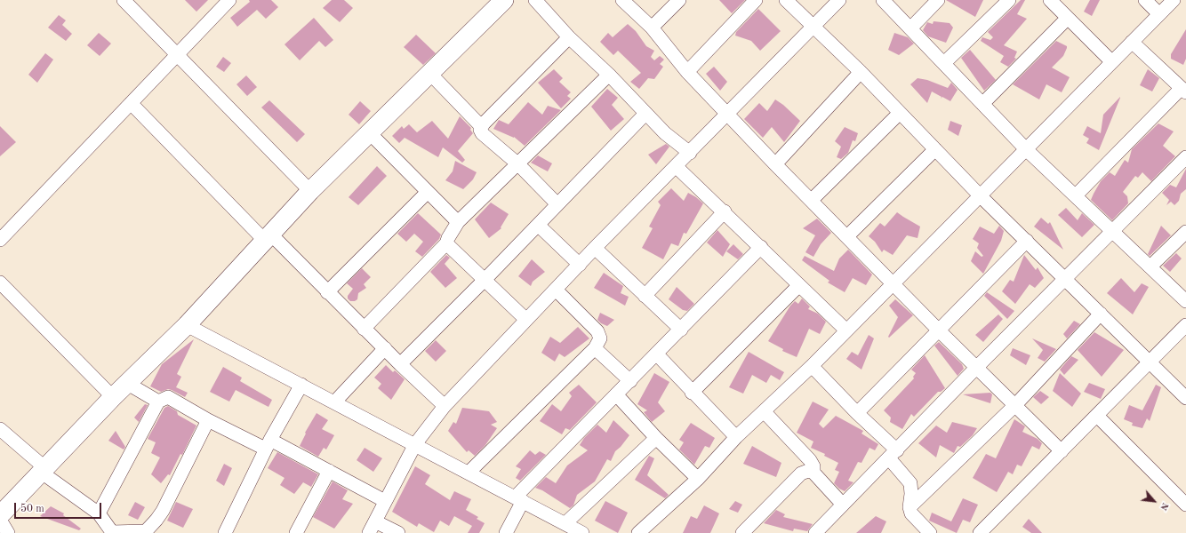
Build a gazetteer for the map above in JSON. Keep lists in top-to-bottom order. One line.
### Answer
{"scale_bar":"50 m","north":"bottom right"}
